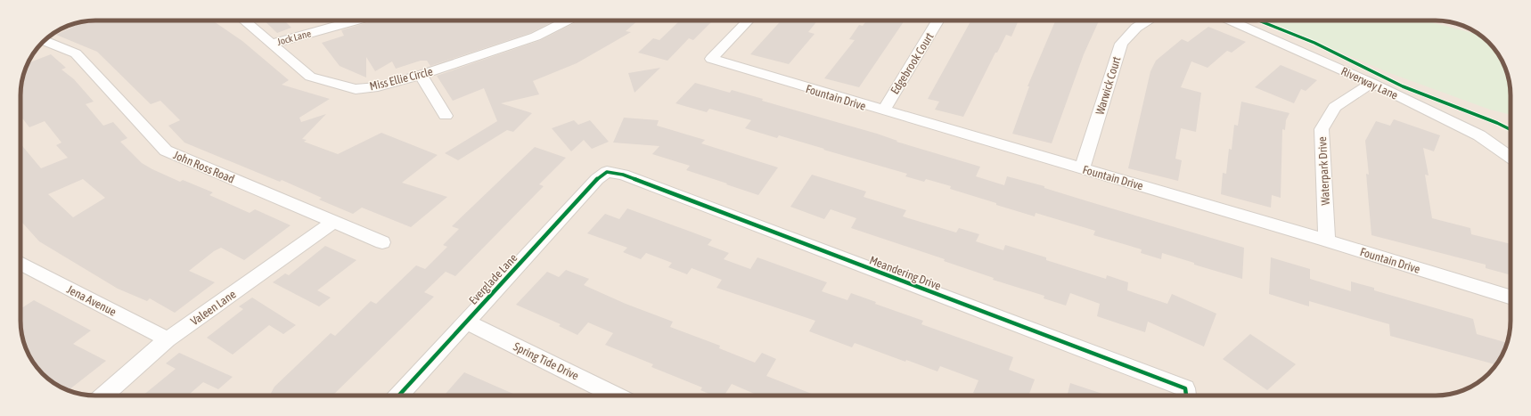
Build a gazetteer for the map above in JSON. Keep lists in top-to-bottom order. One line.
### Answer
{"streets":{"street":["Jock Lane","Edgebrook Court","Miss Ellie Circle","Riverway Lane","Warwick Court","Fountain Drive","John Ross Road","Waterpark Drive","Meandering Drive","Everglade Lane","Jena Avenue","Valeen Lane","Spring Tide Drive"]},"crossings":[["Jock Lane","Miss Ellie Circle"],["Edgebrook Court","Fountain Drive"],["Riverway Lane","Waterpark Drive"],["Warwick Court","Fountain Drive"],["Fountain Drive","Waterpark Drive"],["John Ross Road","Valeen Lane"],["Meandering Drive","Everglade Lane"],["Everglade Lane","Spring Tide Drive"],["Jena Avenue","Valeen Lane"]]}
